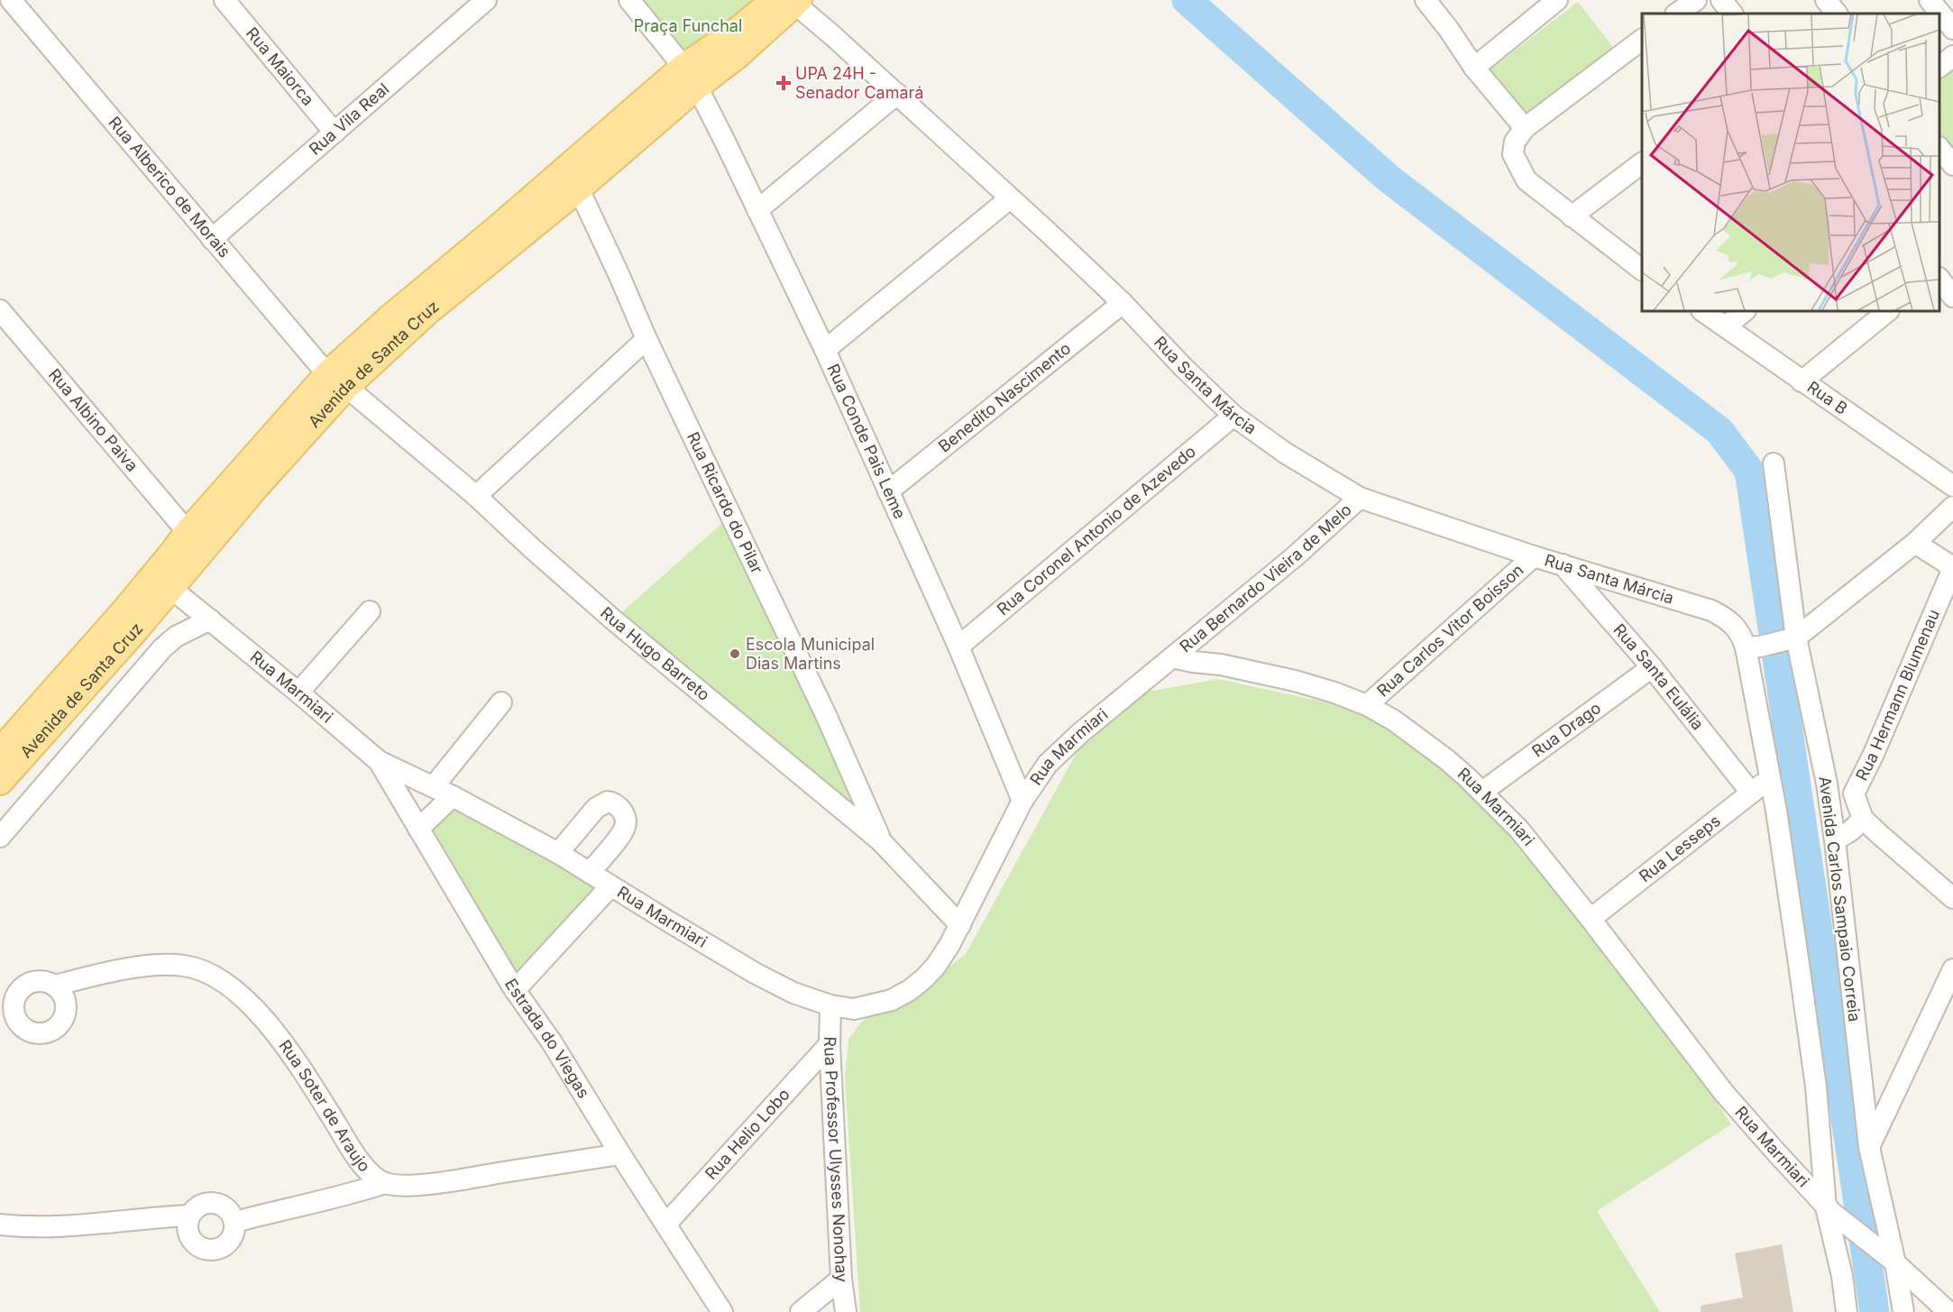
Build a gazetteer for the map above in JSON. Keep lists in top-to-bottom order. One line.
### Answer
{"streets":{"main road":["Avenida de Santa Cruz"],"street":["Rua Maiorca","Rua Vila Real","Rua Alberico de Morais","Rua Santa Márcia","Benedito Nascimento","Rua B","Rua Albino Paiva","Rua Conde Pais Leme","Rua Ricardo do Pilar","Rua Coronel Antonio de Azevedo","Rua Bernardo Vieira de Melo","Rua Carlos Vitor Boisson","Rua Hugo Barreto","Rua Santa Eulália","Rua Marmiari","Rua Hermann Blumenau","Rua Drago","Rua Lesseps","Avenida Carlos Sampaio Correia","Estrada do Viegas","Rua Soter de Araujo","Rua Helio Lobo","Rua Professor Ulysses Nonohay"]},"crossings":[["Rua Maiorca","Rua Vila Real"],["Rua Vila Real","Rua Alberico de Morais"],["Rua Alberico de Morais","Avenida de Santa Cruz"],["Rua Alberico de Morais","Rua Hugo Barreto"],["Avenida de Santa Cruz","Rua Santa Márcia"],["Avenida de Santa Cruz","Rua Albino Paiva"],["Avenida de Santa Cruz","Rua Conde Pais Leme"],["Avenida de Santa Cruz","Rua Ricardo do Pilar"],["Avenida de Santa Cruz","Rua Hugo Barreto"],["Avenida de Santa Cruz","Rua Marmiari"],["Rua Santa Márcia","Benedito Nascimento"],["Rua Santa Márcia","Rua Coronel Antonio de Azevedo"],["Rua Santa Márcia","Rua Bernardo Vieira de Melo"],["Rua Santa Márcia","Rua Carlos Vitor Boisson"],["Rua Santa Márcia","Rua Santa Eulália"],["Benedito Nascimento","Rua Conde Pais Leme"],["Rua Conde Pais Leme","Rua Coronel Antonio de Azevedo"],["Rua Conde Pais Leme","Rua Marmiari"],["Rua Ricardo do Pilar","Rua Hugo Barreto"],["Rua Bernardo Vieira de Melo","Rua Marmiari"],["Rua Carlos Vitor Boisson","Rua Marmiari"],["Rua Hugo Barreto","Rua Marmiari"],["Rua Santa Eulália","Rua Drago"],["Rua Santa Eulália","Rua Lesseps"],["Rua Marmiari","Rua Drago"],["Rua Marmiari","Rua Lesseps"],["Rua Marmiari","Avenida Carlos Sampaio Correia"],["Rua Marmiari","Estrada do Viegas"],["Rua Marmiari","Rua Professor Ulysses Nonohay"],["Estrada do Viegas","Rua Soter de Araujo"],["Estrada do Viegas","Rua Helio Lobo"],["Rua Helio Lobo","Rua Professor Ulysses Nonohay"]],"parks":["Praça Funchal"],"places":{"health":["UPA 24H - Senador Camará"],"other":["Escola Municipal Dias Martins"]}}
